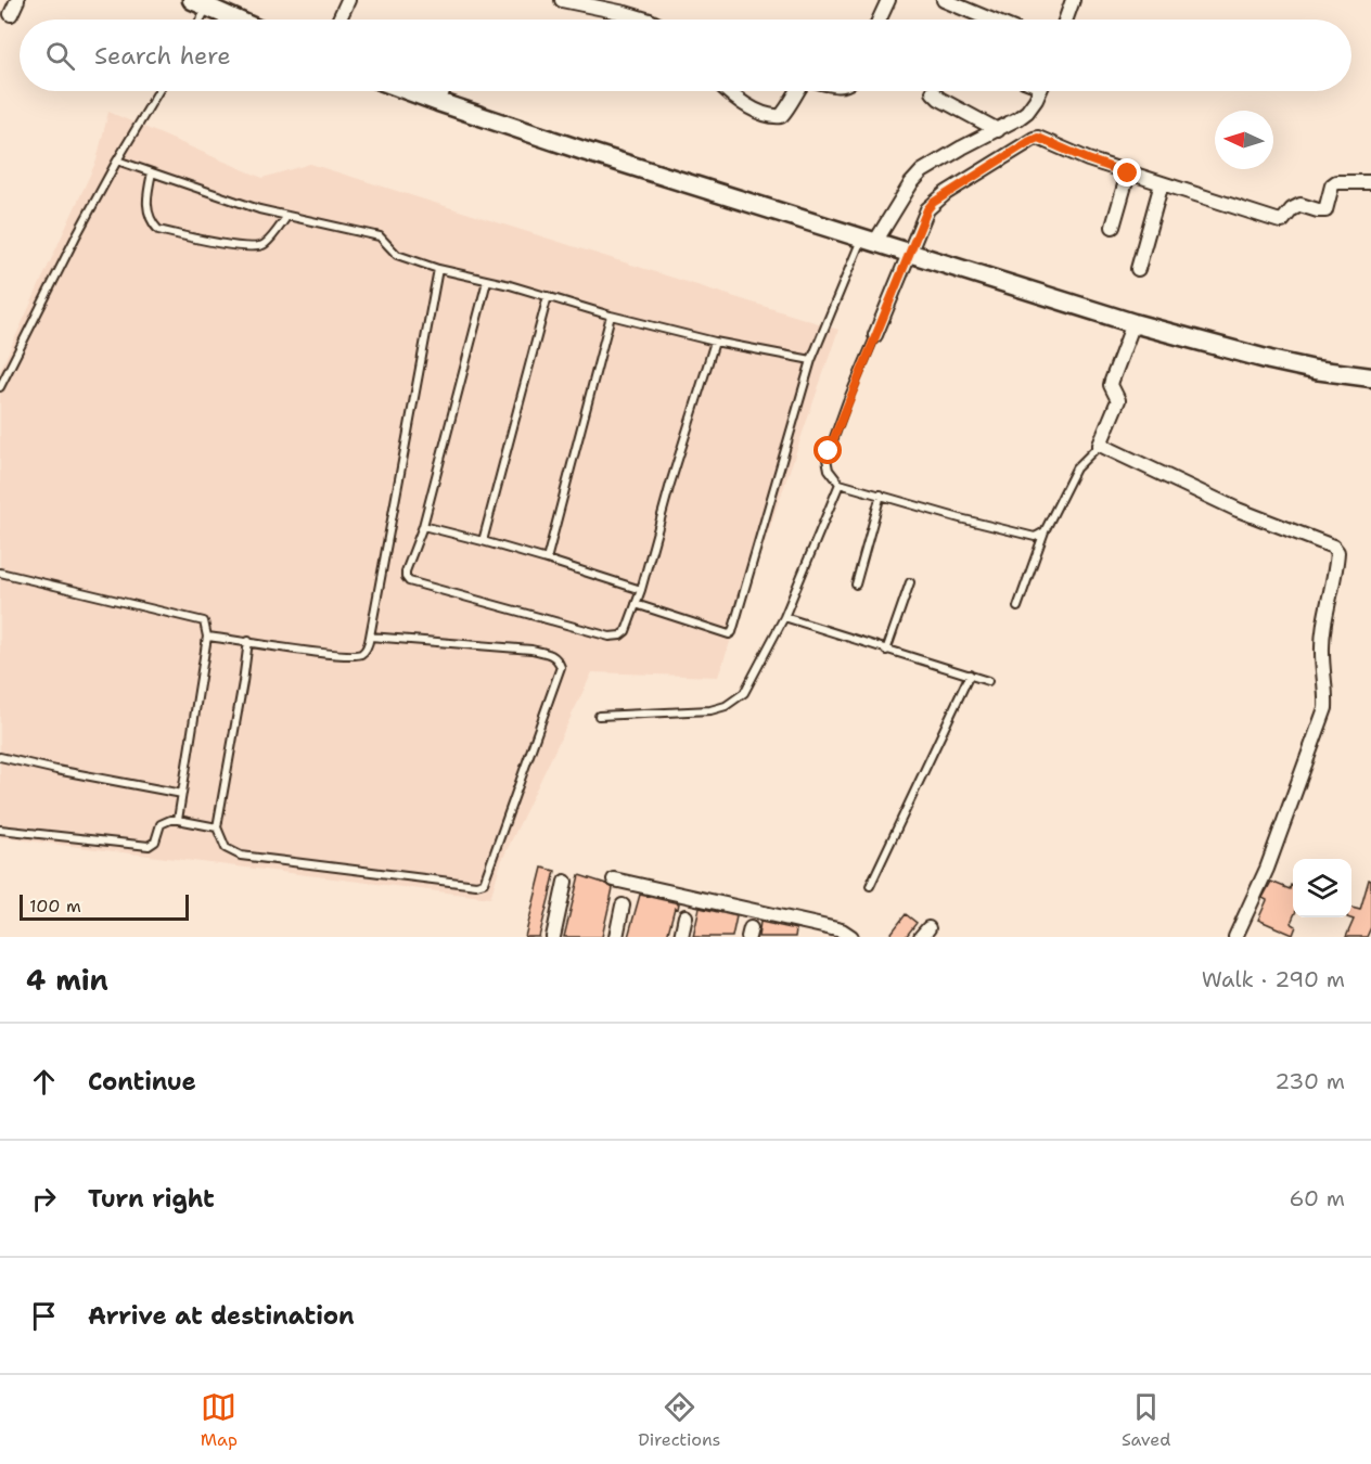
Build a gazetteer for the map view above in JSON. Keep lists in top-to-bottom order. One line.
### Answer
{"scale_bar":"100 m","north":"left","page":{"search":"Search here","scale":"100 m","heading":["4 min","Walk · 290 m"],"list":[["Continue","230 m"],["Turn right","60 m"],"Arrive at destination"],"nav":["Map","Directions","Saved"]}}
